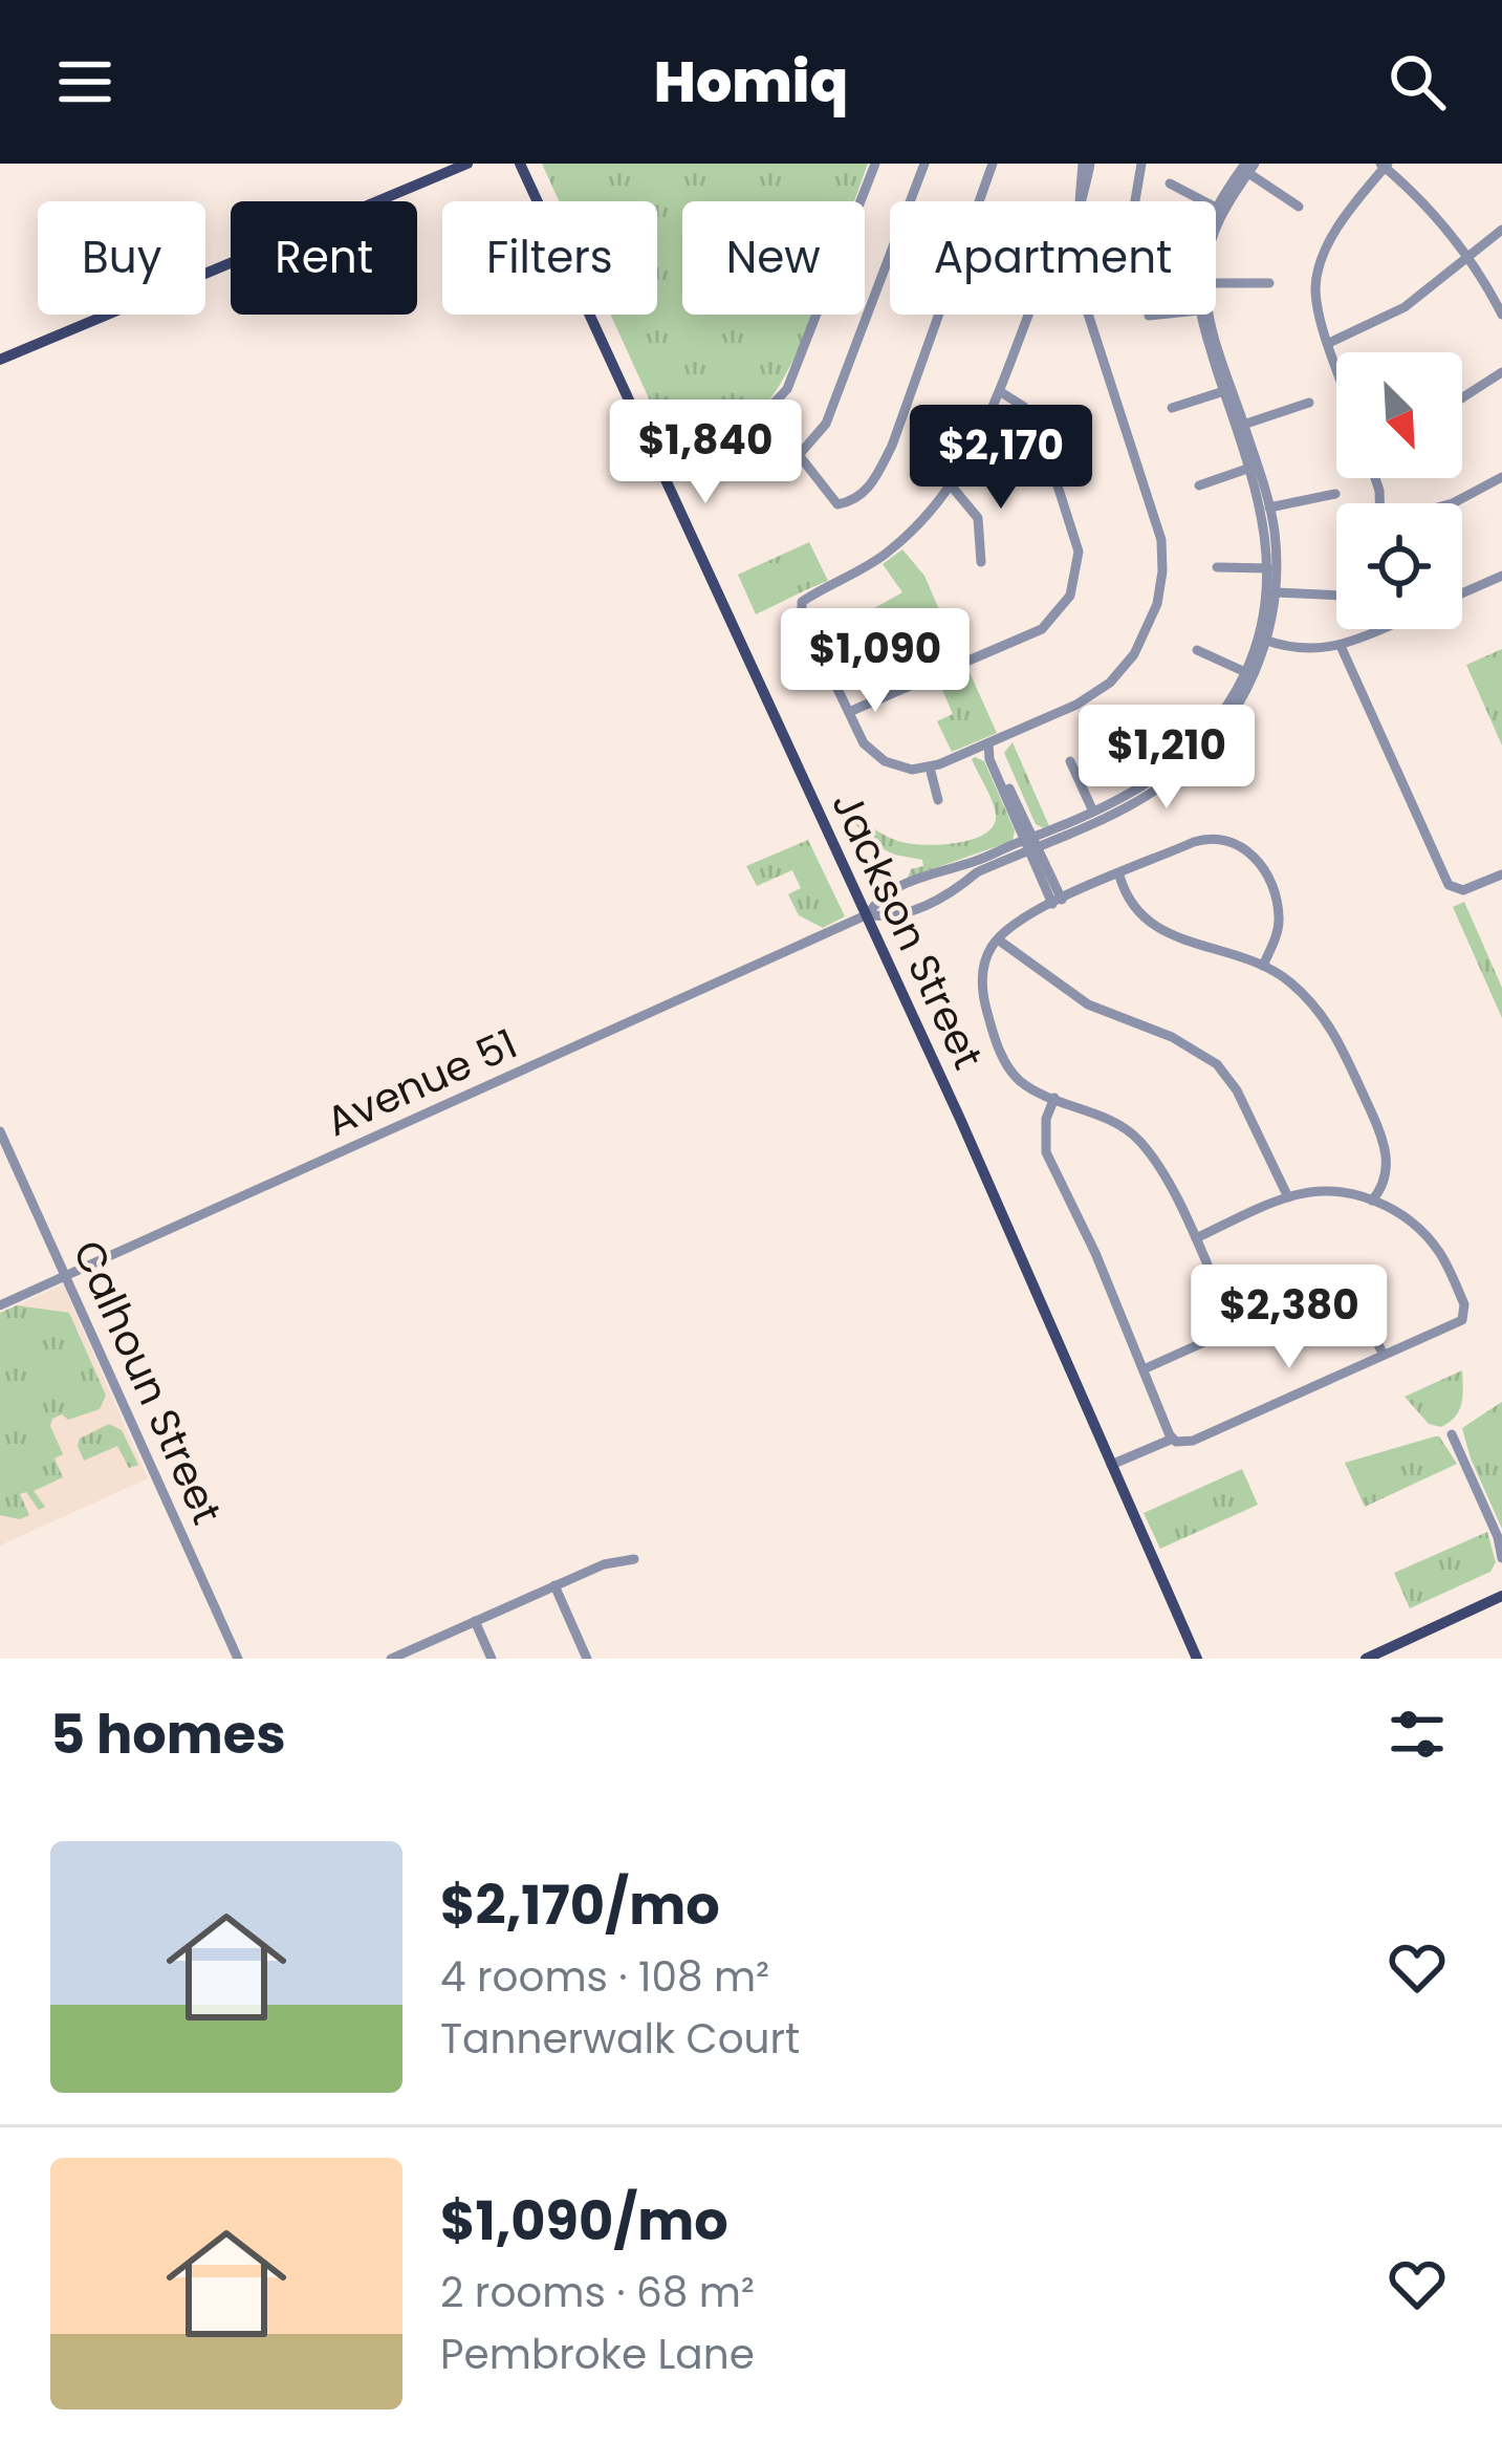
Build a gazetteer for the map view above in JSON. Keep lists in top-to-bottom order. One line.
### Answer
{"streets":{"main road":["Jackson Street"],"street":["Avenue 51","Calhoun Street"]},"crossings":[["Jackson Street","Avenue 51"],["Avenue 51","Calhoun Street"]],"north":"bottom right","page":{"header":"Homiq","chip":["Buy","Rent","Filters","New","Apartment"],"price":["$1,840","$2,170","$1,090","$1,210","$2,380"],"heading":"5 homes","list":[{"name":"$2,170/mo","note":"4 rooms · 108 m² · Tannerwalk Court"},{"name":"$1,090/mo","note":"2 rooms · 68 m² · Pembroke Lane"}]}}
